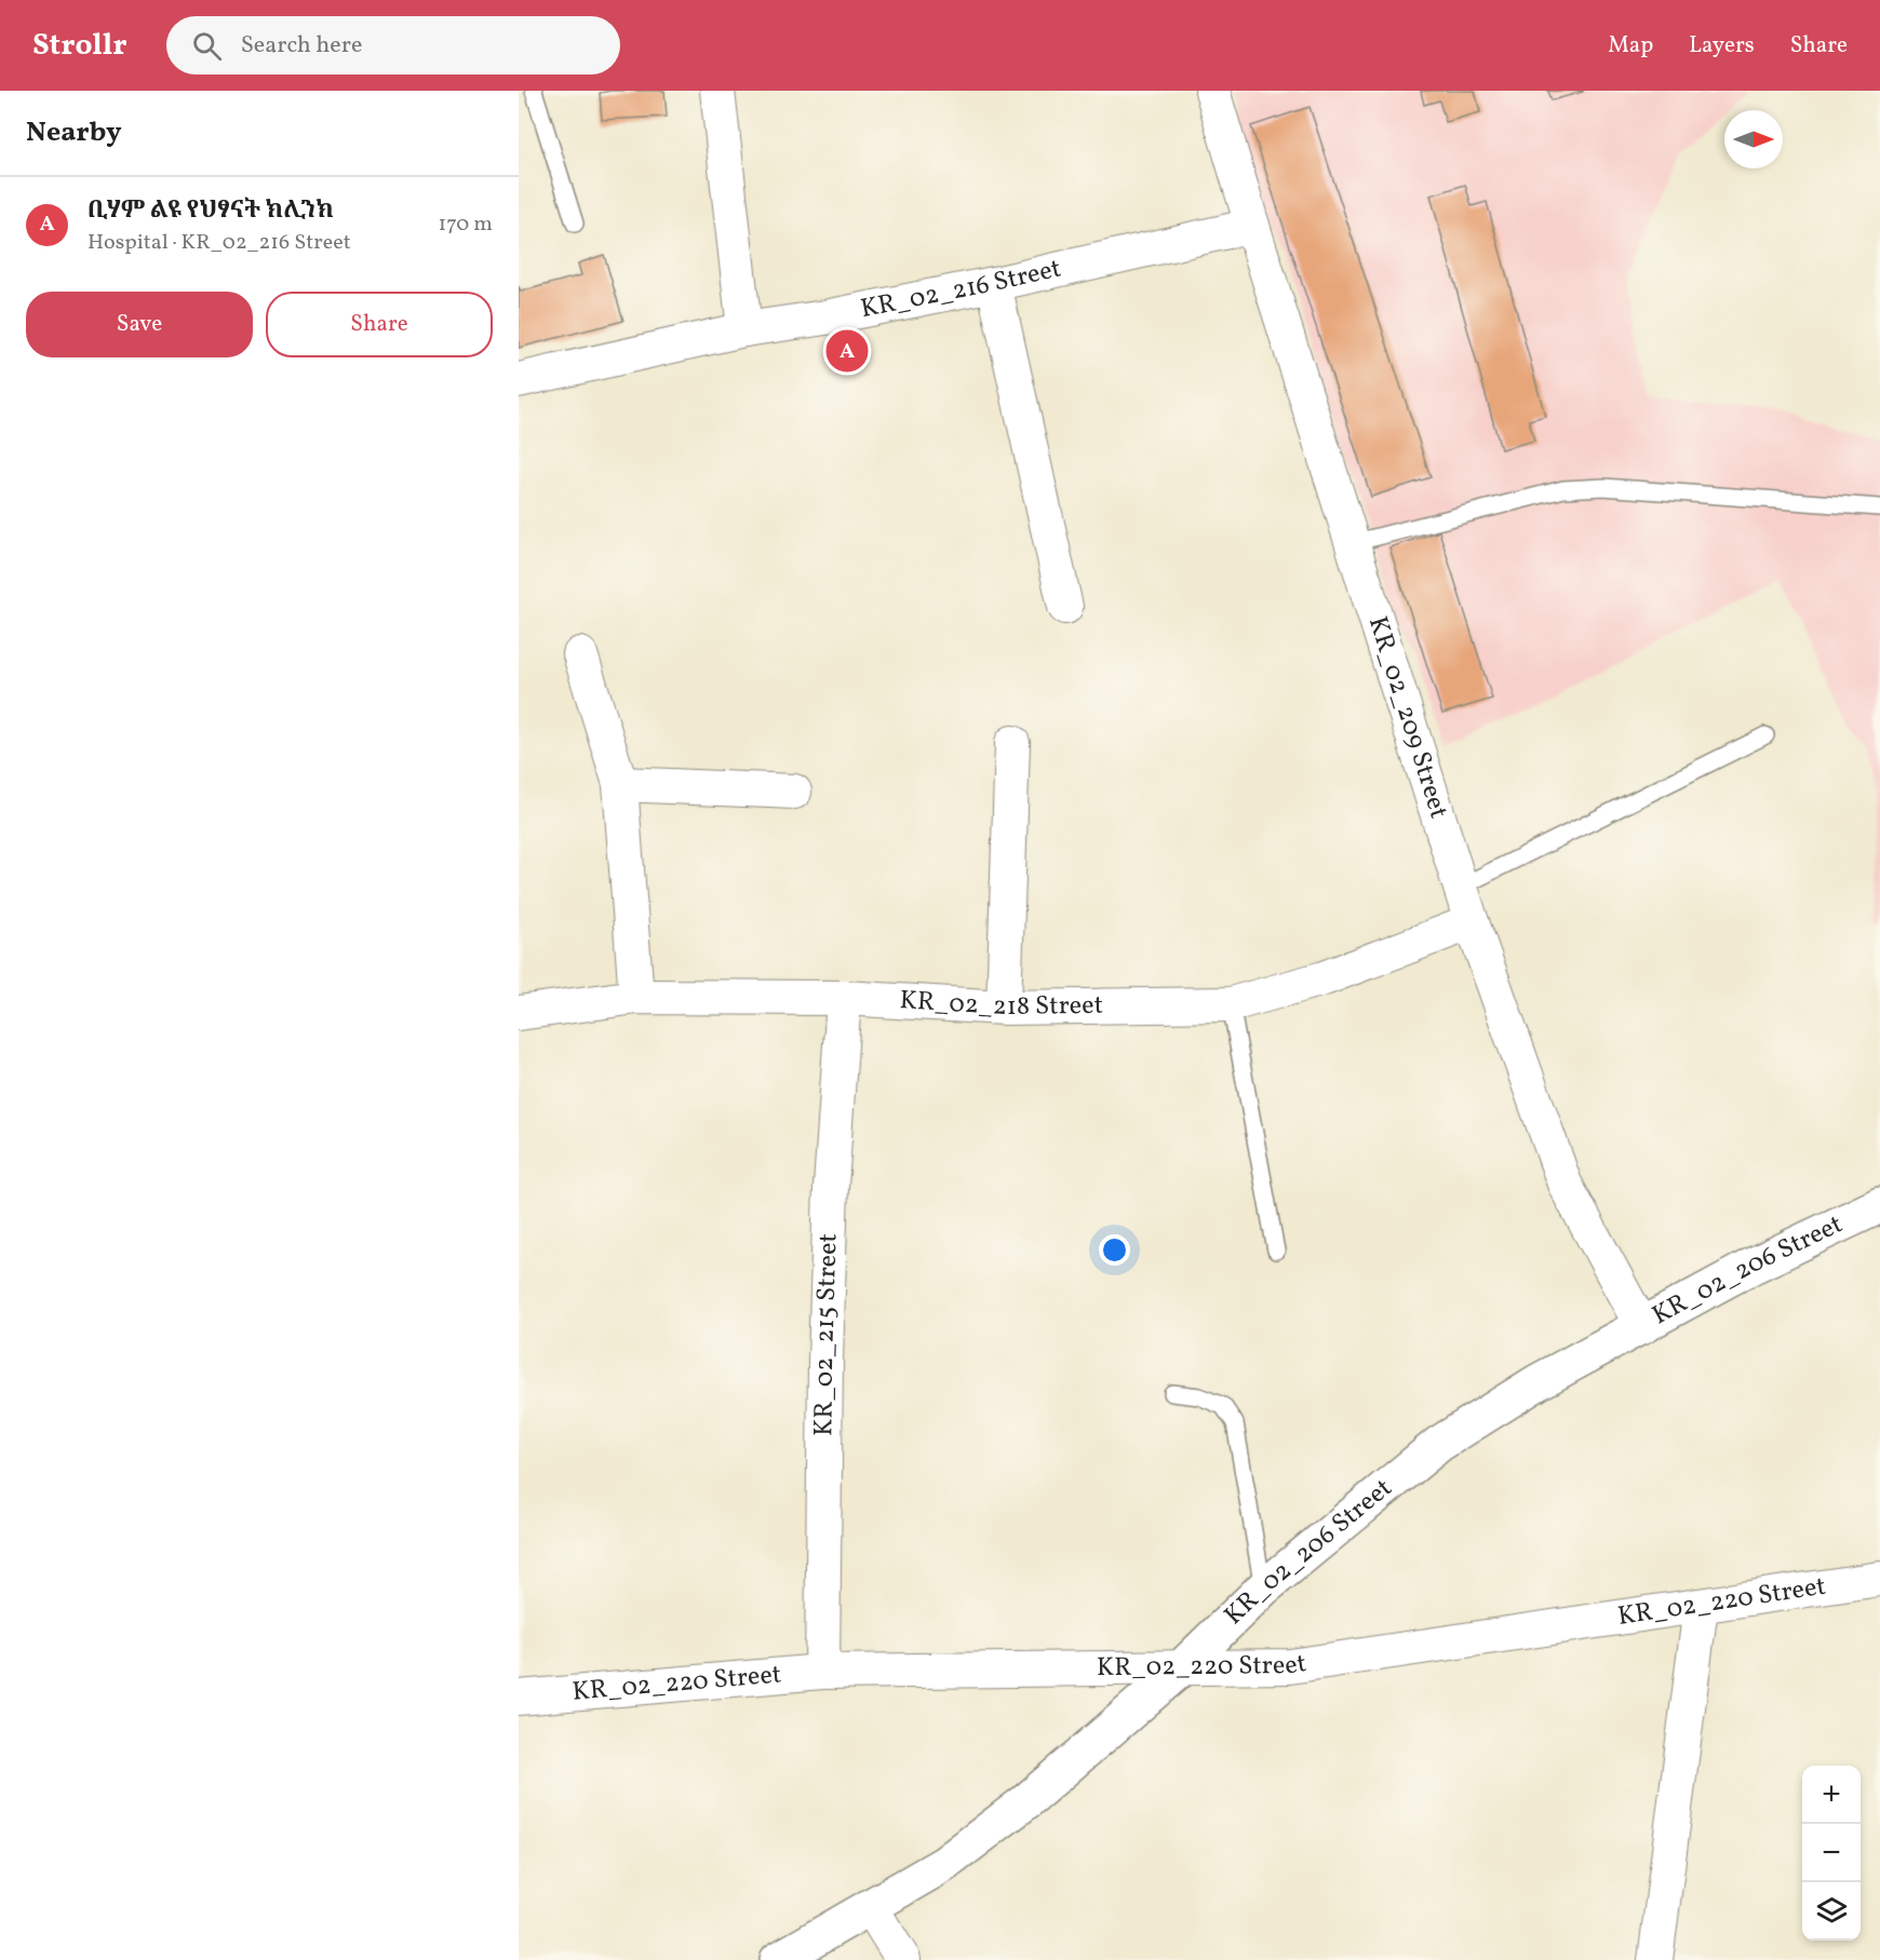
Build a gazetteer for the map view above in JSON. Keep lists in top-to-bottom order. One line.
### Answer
{"streets":{"street":["KR_02_216 Street","KR_02_209 Street","KR_02_218 Street","KR_02_206 Street","KR_02_215 Street","KR_02_220 Street"]},"crossings":[["KR_02_216 Street","KR_02_209 Street"],["KR_02_209 Street","KR_02_218 Street"],["KR_02_209 Street","KR_02_206 Street"],["KR_02_218 Street","KR_02_215 Street"],["KR_02_206 Street","KR_02_220 Street"],["KR_02_215 Street","KR_02_220 Street"]],"north":"right","page":{"header":"Strollr","search":"Search here","nav":["Map","Layers","Share"],"heading":"Nearby","list":[{"mark":"A","name":"ቢሃም ልዩ የህፃናት ክሊንክ","note":"Hospital · KR_02_216 Street","value":"170 m"}],"buttons":["Save","Share"],"pins":"A","map_buttons":["+","−"]}}
